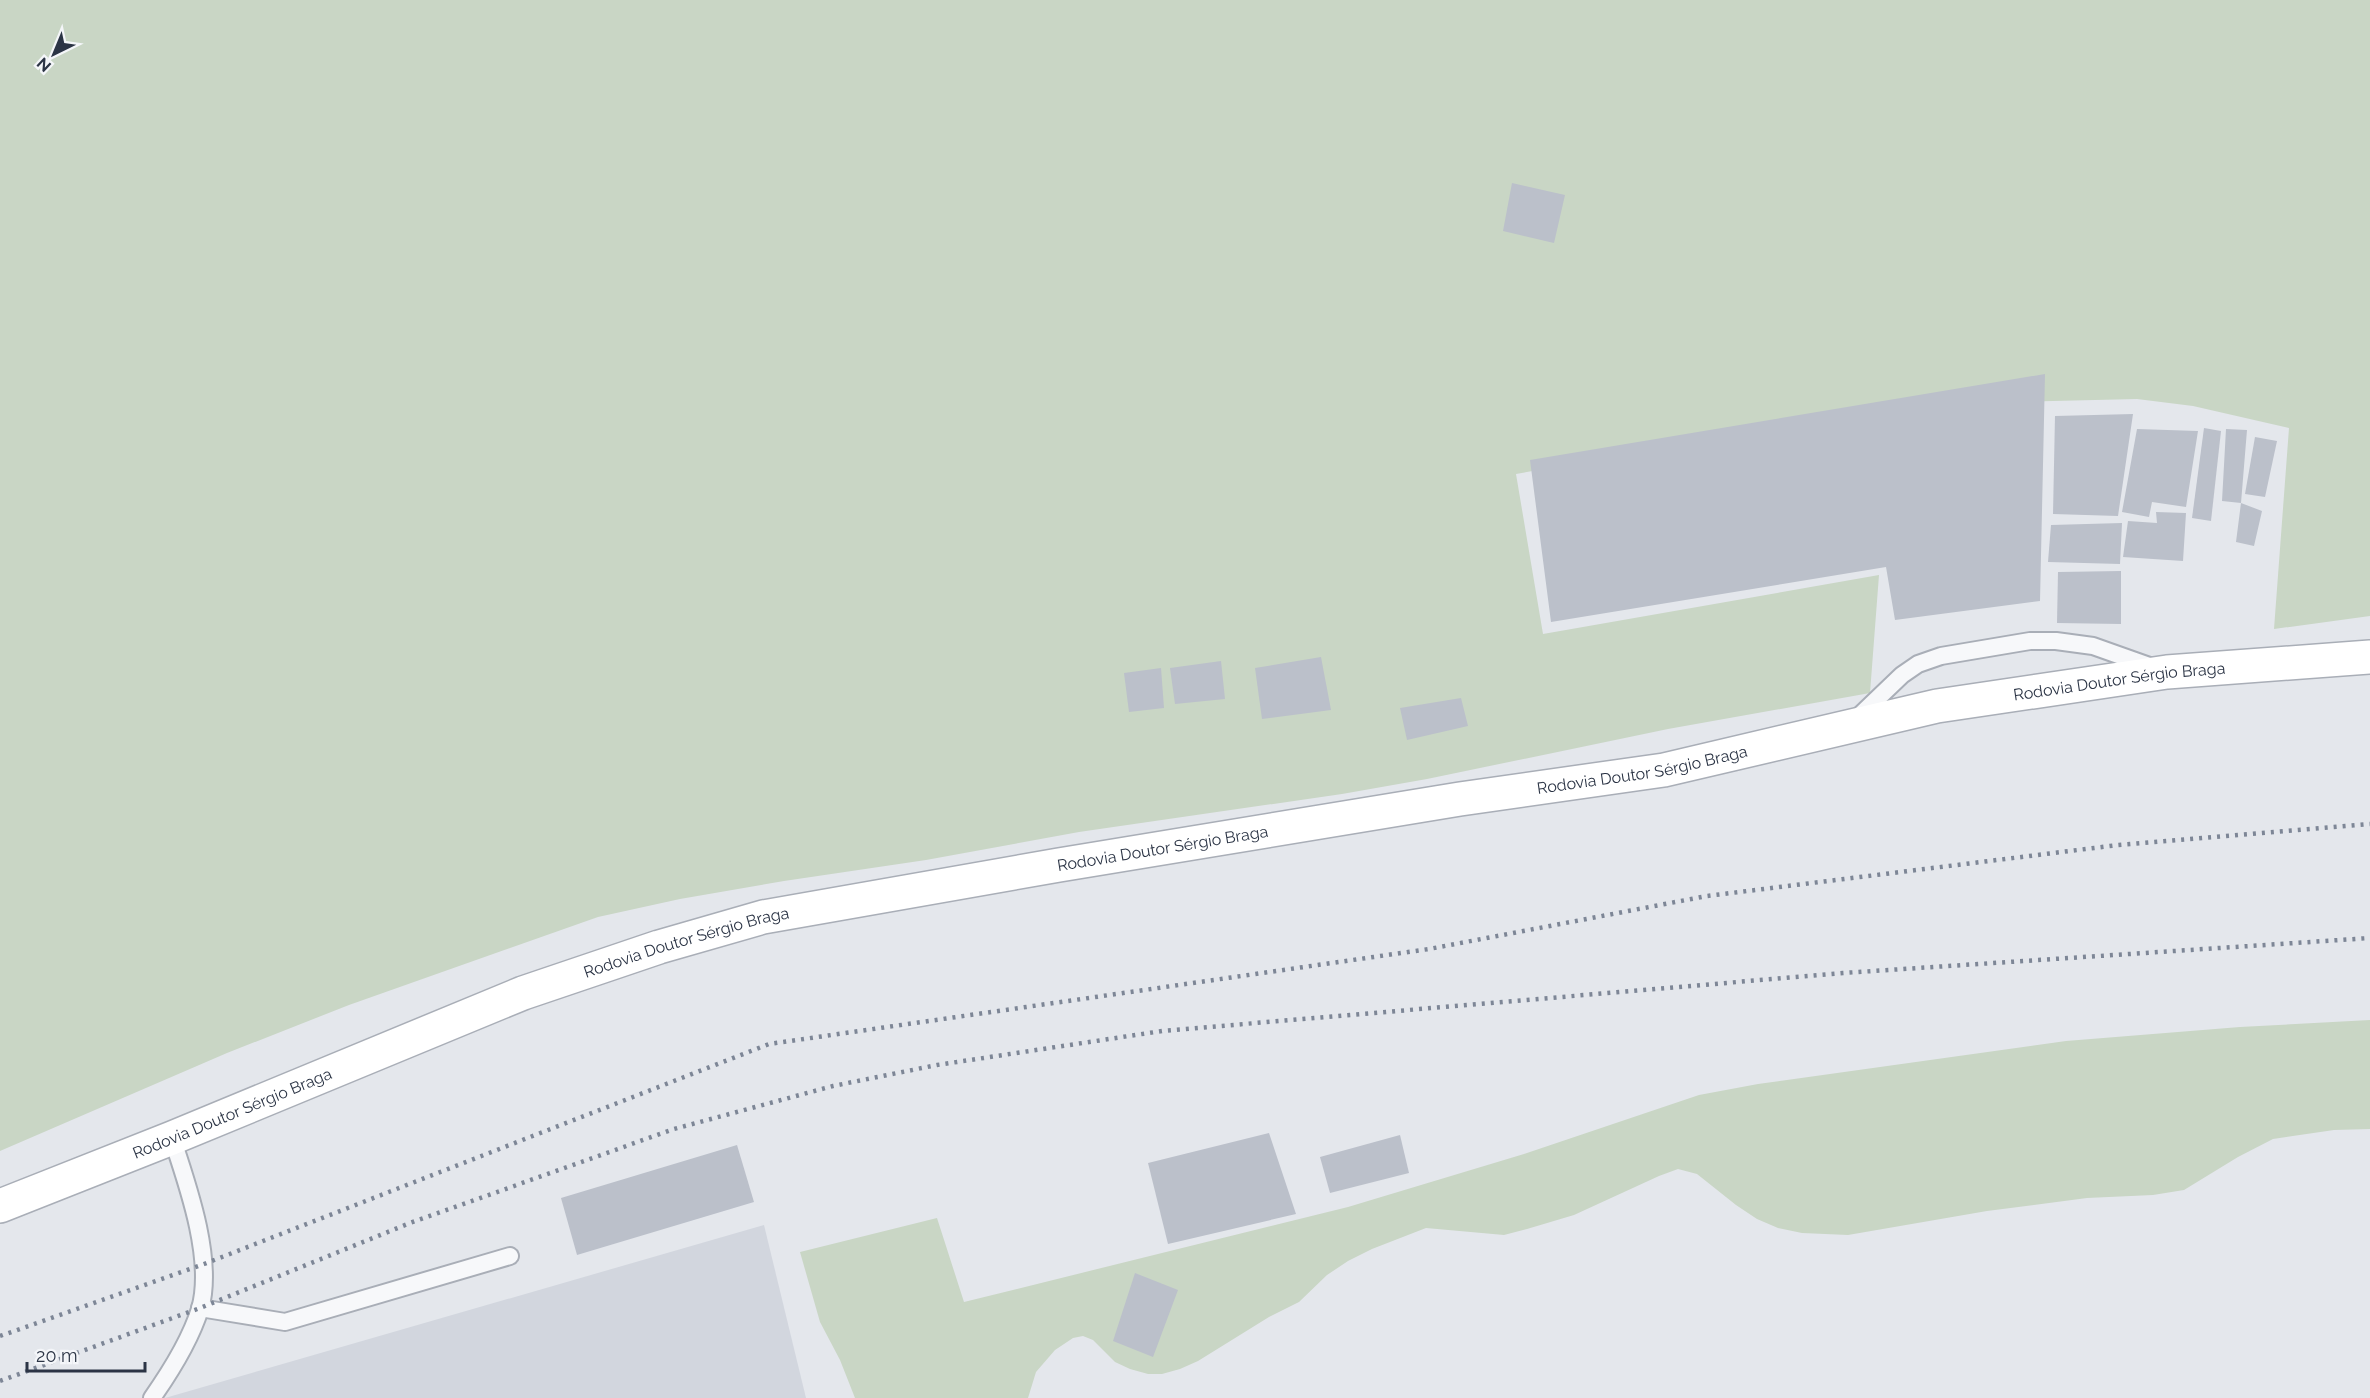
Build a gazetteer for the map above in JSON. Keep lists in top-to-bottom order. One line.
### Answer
{"streets":{"main road":["Rodovia Doutor Sérgio Braga"]},"scale_bar":"20 m","north":"bottom left"}
